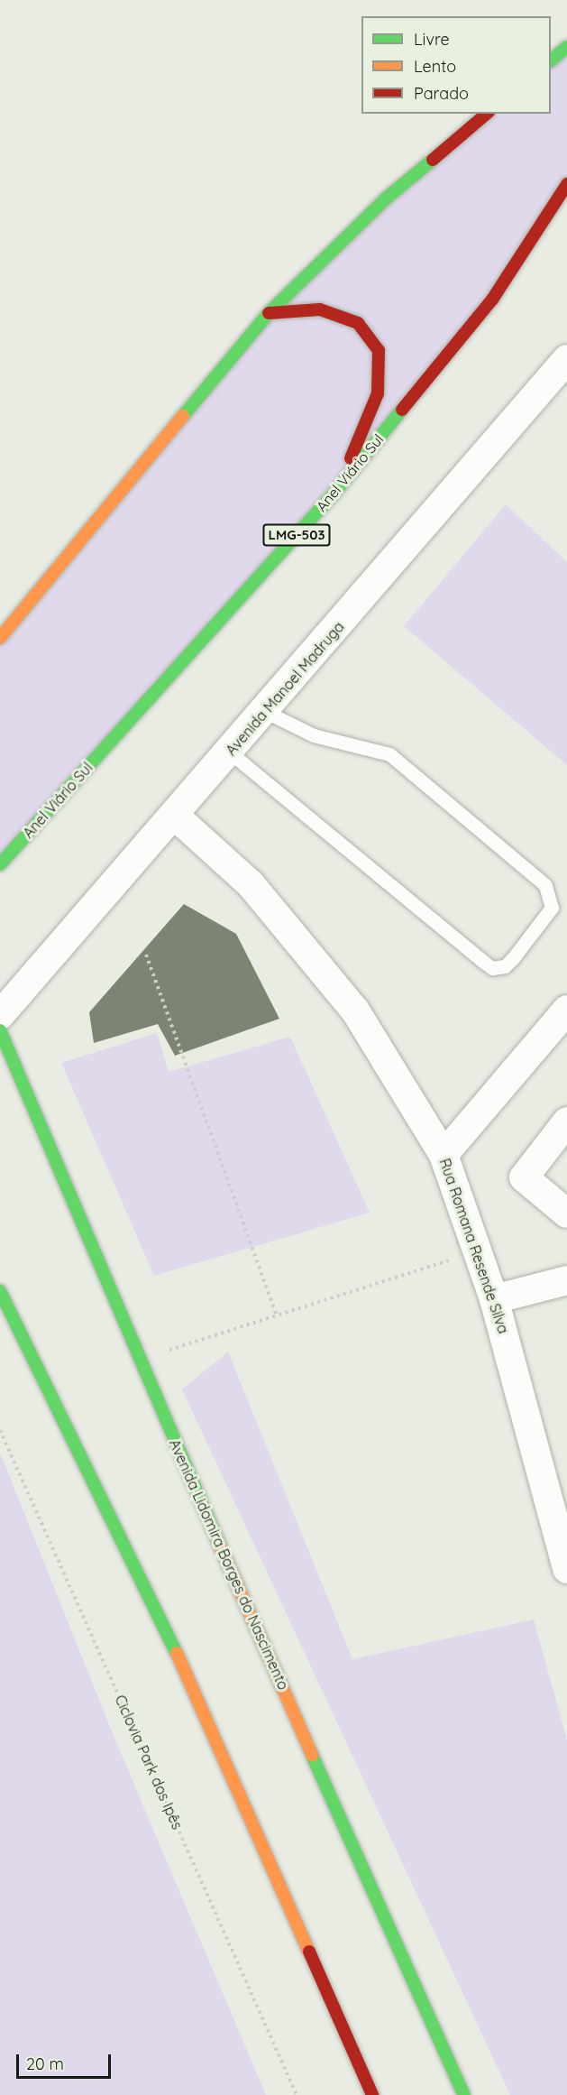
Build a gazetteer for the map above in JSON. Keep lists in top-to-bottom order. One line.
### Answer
{"streets":{"street":["Anel Viário Sul","LMG-503","Avenida Manoel Madruga","Rua Romana Resende Silva","Avenida Lidomira Borges do Nascimento"],"path":["Ciclovia Park dos Ipês"]},"crossings":[["Avenida Manoel Madruga","Rua Romana Resende Silva"]],"legend":["Livre","Lento","Parado"],"scale_bar":"20 m"}
